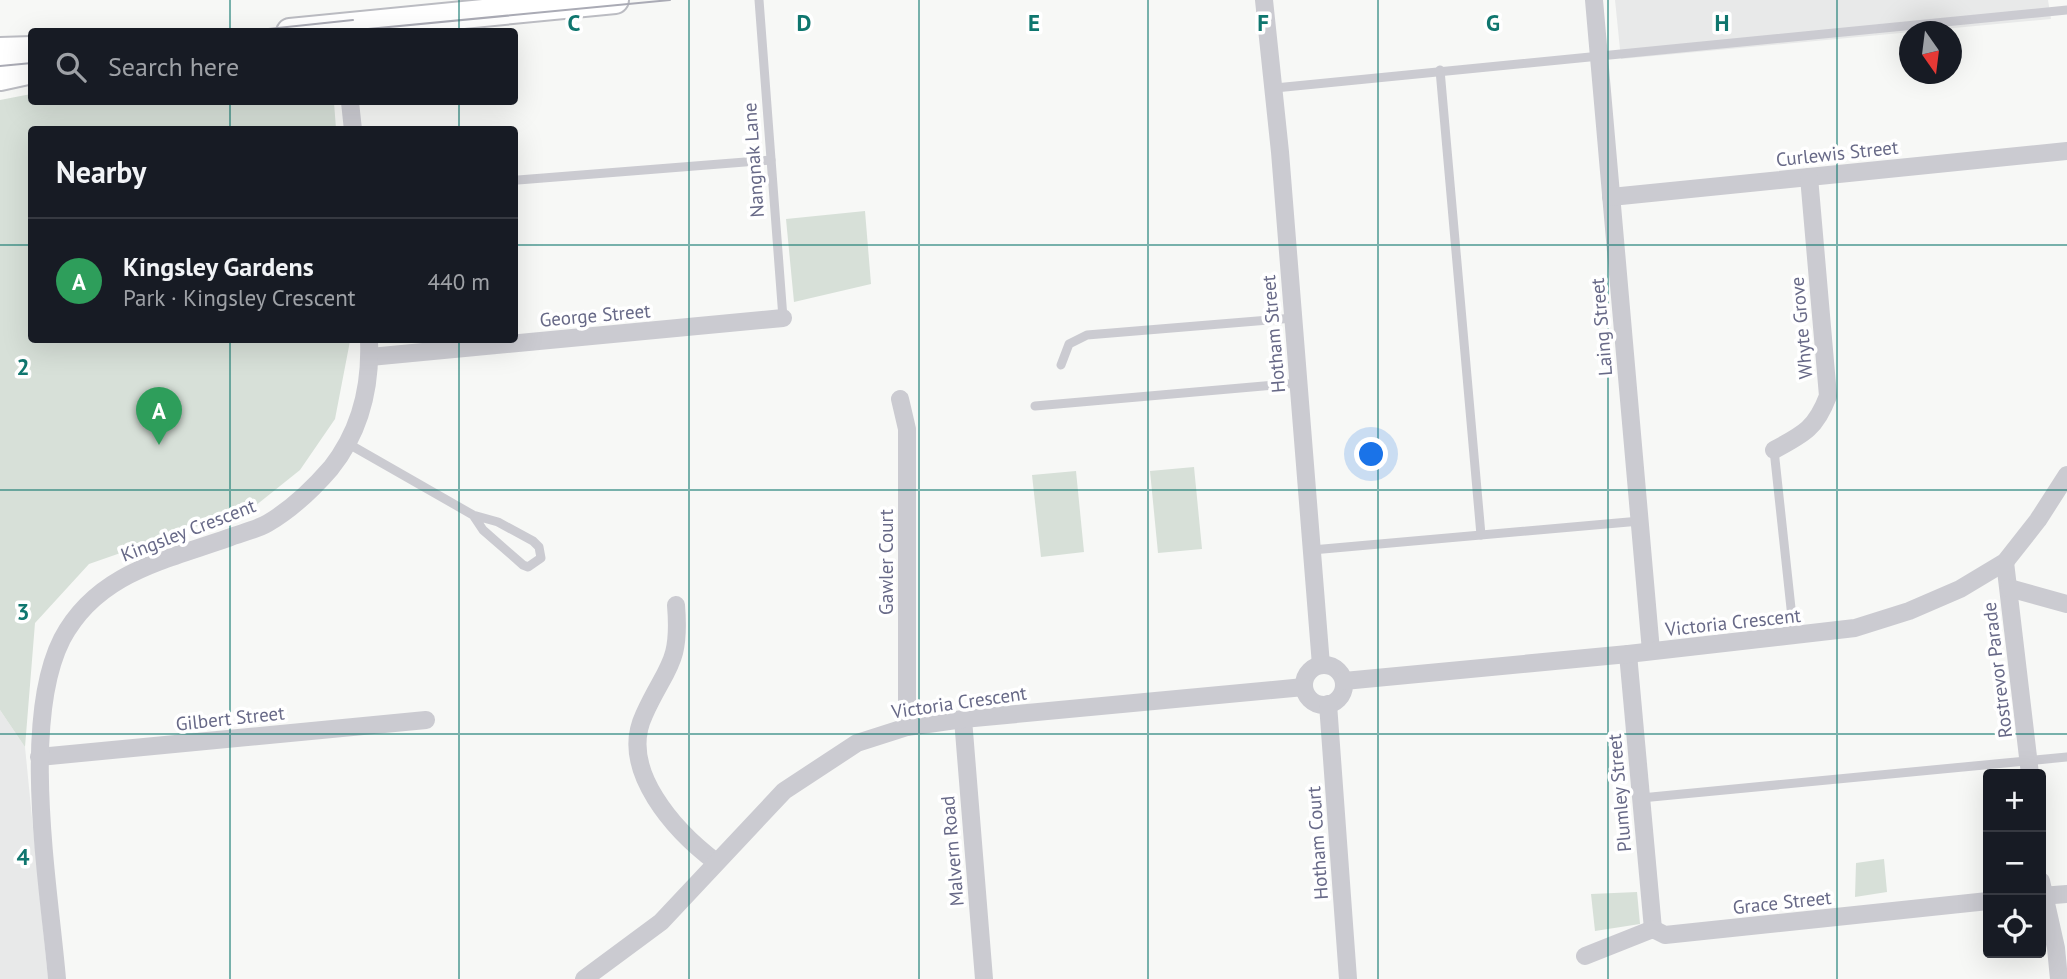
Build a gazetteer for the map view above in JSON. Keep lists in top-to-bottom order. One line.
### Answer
{"streets":{"street":["Curlewis Street","George Street","Laing Street","Whyte Grove","Hotham Street","Kingsley Crescent","Gawler Court","Victoria Crescent","Rostrevor Parade","Gilbert Street","Plumley Street","Hotham Court","Malvern Road","Grace Street"],"lane":["Nangnak Lane"]},"crossings":[["Curlewis Street","Laing Street"],["Curlewis Street","Whyte Grove"],["Nangnak Lane","George Street"],["George Street","Kingsley Crescent"],["Laing Street","Victoria Crescent"],["Hotham Street","Victoria Crescent"],["Hotham Street","Hotham Court"],["Kingsley Crescent","Gilbert Street"],["Gawler Court","Victoria Crescent"],["Victoria Crescent","Rostrevor Parade"],["Victoria Crescent","Plumley Street"],["Victoria Crescent","Hotham Court"],["Victoria Crescent","Malvern Road"],["Plumley Street","Grace Street"]],"north":"bottom","page":{"search":"Search here","heading":"Nearby","list":[{"mark":"A","name":"Kingsley Gardens","note":"Park · Kingsley Crescent","value":"440 m"}],"pins":"A","map_buttons":["+","−"]},"grid":{"columns":["C","D","E","F","G","H"],"rows":["2","3","4"]}}
